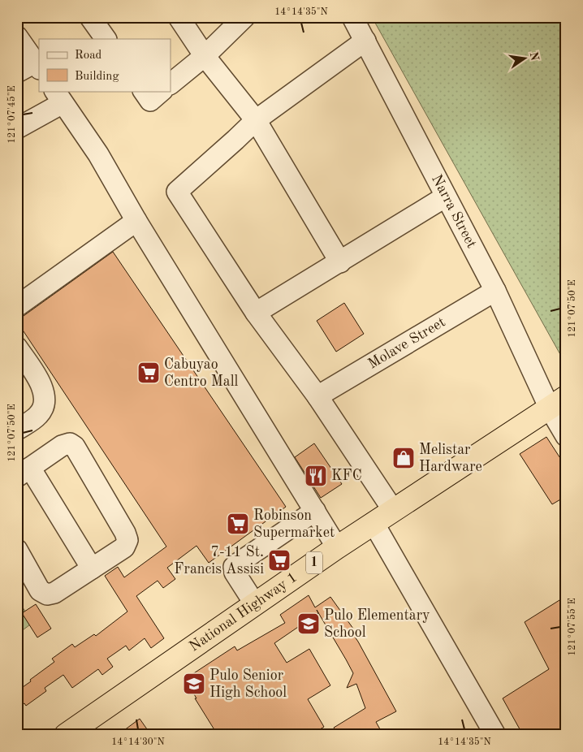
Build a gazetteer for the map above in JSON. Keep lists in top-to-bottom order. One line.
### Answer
{"streets":{"highway":["1","National Highway 1"],"street":["Narra Street","Molave Street"]},"crossings":[["Narra Street","Molave Street"],["Narra Street","National Highway 1"]],"places":{"supermarket":["Cabuyao Centro Mall","Robinson Supermarket","7-11 St. Francis Assisi"],"shop":["Melistar Hardware"],"restaurant":["KFC"],"school or university":["Pulo Elementary School","Pulo Senior High School"]},"legend":["Road","Building"],"north":"right","coordinates":["14°14'35\"N","121°07'45\"E","121°07'50\"E","121°07'55\"E","14°14'30\"N"]}
